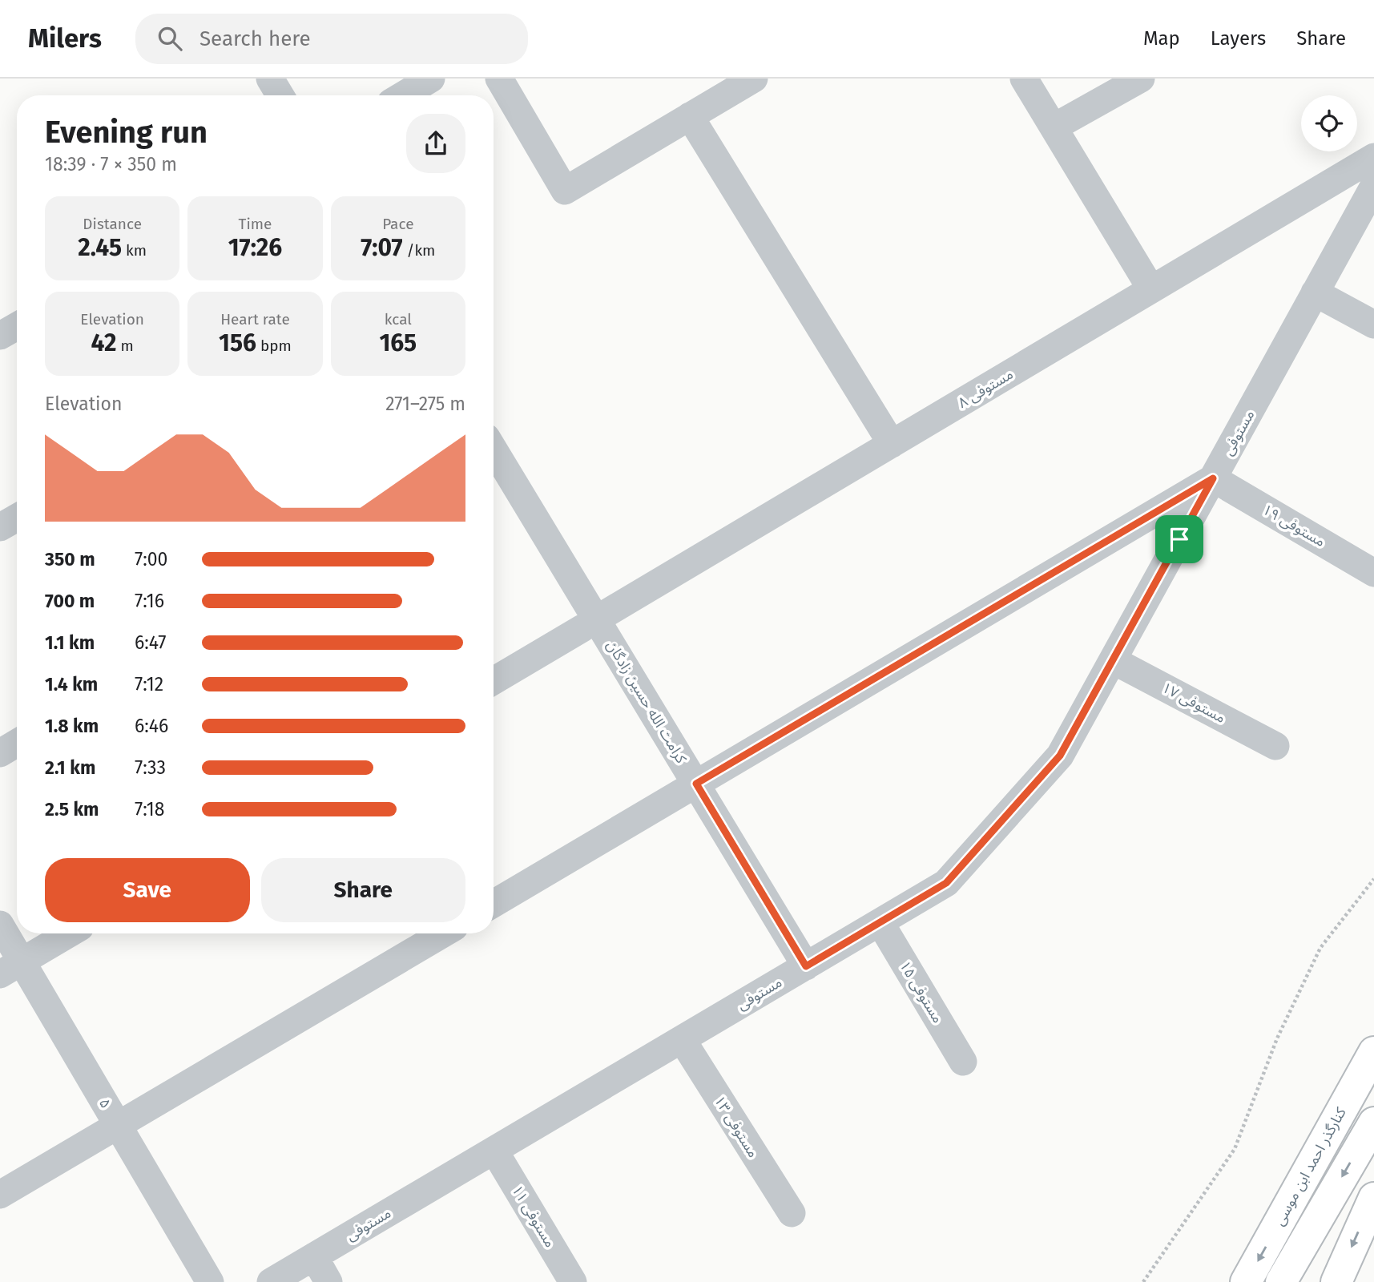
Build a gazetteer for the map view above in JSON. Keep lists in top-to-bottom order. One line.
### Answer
{"streets":{"main road":["کنارگذر احمد ابن موسی"],"street":["مستوفی ۸","مستوفی","مستوفی ۱۹","کرامت الله حسین زادگان","مستوفی ۱۷","مستوفی ۱۵","۵","مستوفی ۱۳","مستوفی ۱۱"]},"crossings":[["مستوفی ۸","کرامت الله حسین زادگان"],["مستوفی","مستوفی ۱۹"],["مستوفی","کرامت الله حسین زادگان"],["مستوفی","مستوفی ۱۷"],["مستوفی","مستوفی ۱۵"],["مستوفی","مستوفی ۱۳"],["مستوفی","مستوفی ۱۱"]],"page":{"header":"Milers","search":"Search here","nav":["Map","Layers","Share"],"heading":["Evening run","18:39 · 7 × 350 m"],"stats":[["Distance","2.45 km"],["Time","17:26"],["Pace","7:07 /km"],["Elevation","42 m"],["Heart rate","156 bpm"],["kcal","165"]],"chart":["Elevation","271–275 m"],"list":[{"name":"350 m","note":"7:00"},{"name":"700 m","note":"7:16"},{"name":"1.1 km","note":"6:47"},{"name":"1.4 km","note":"7:12"},{"name":"1.8 km","note":"6:46"},{"name":"2.1 km","note":"7:33"},{"name":"2.5 km","note":"7:18"}],"buttons":["Save","Share"]}}
